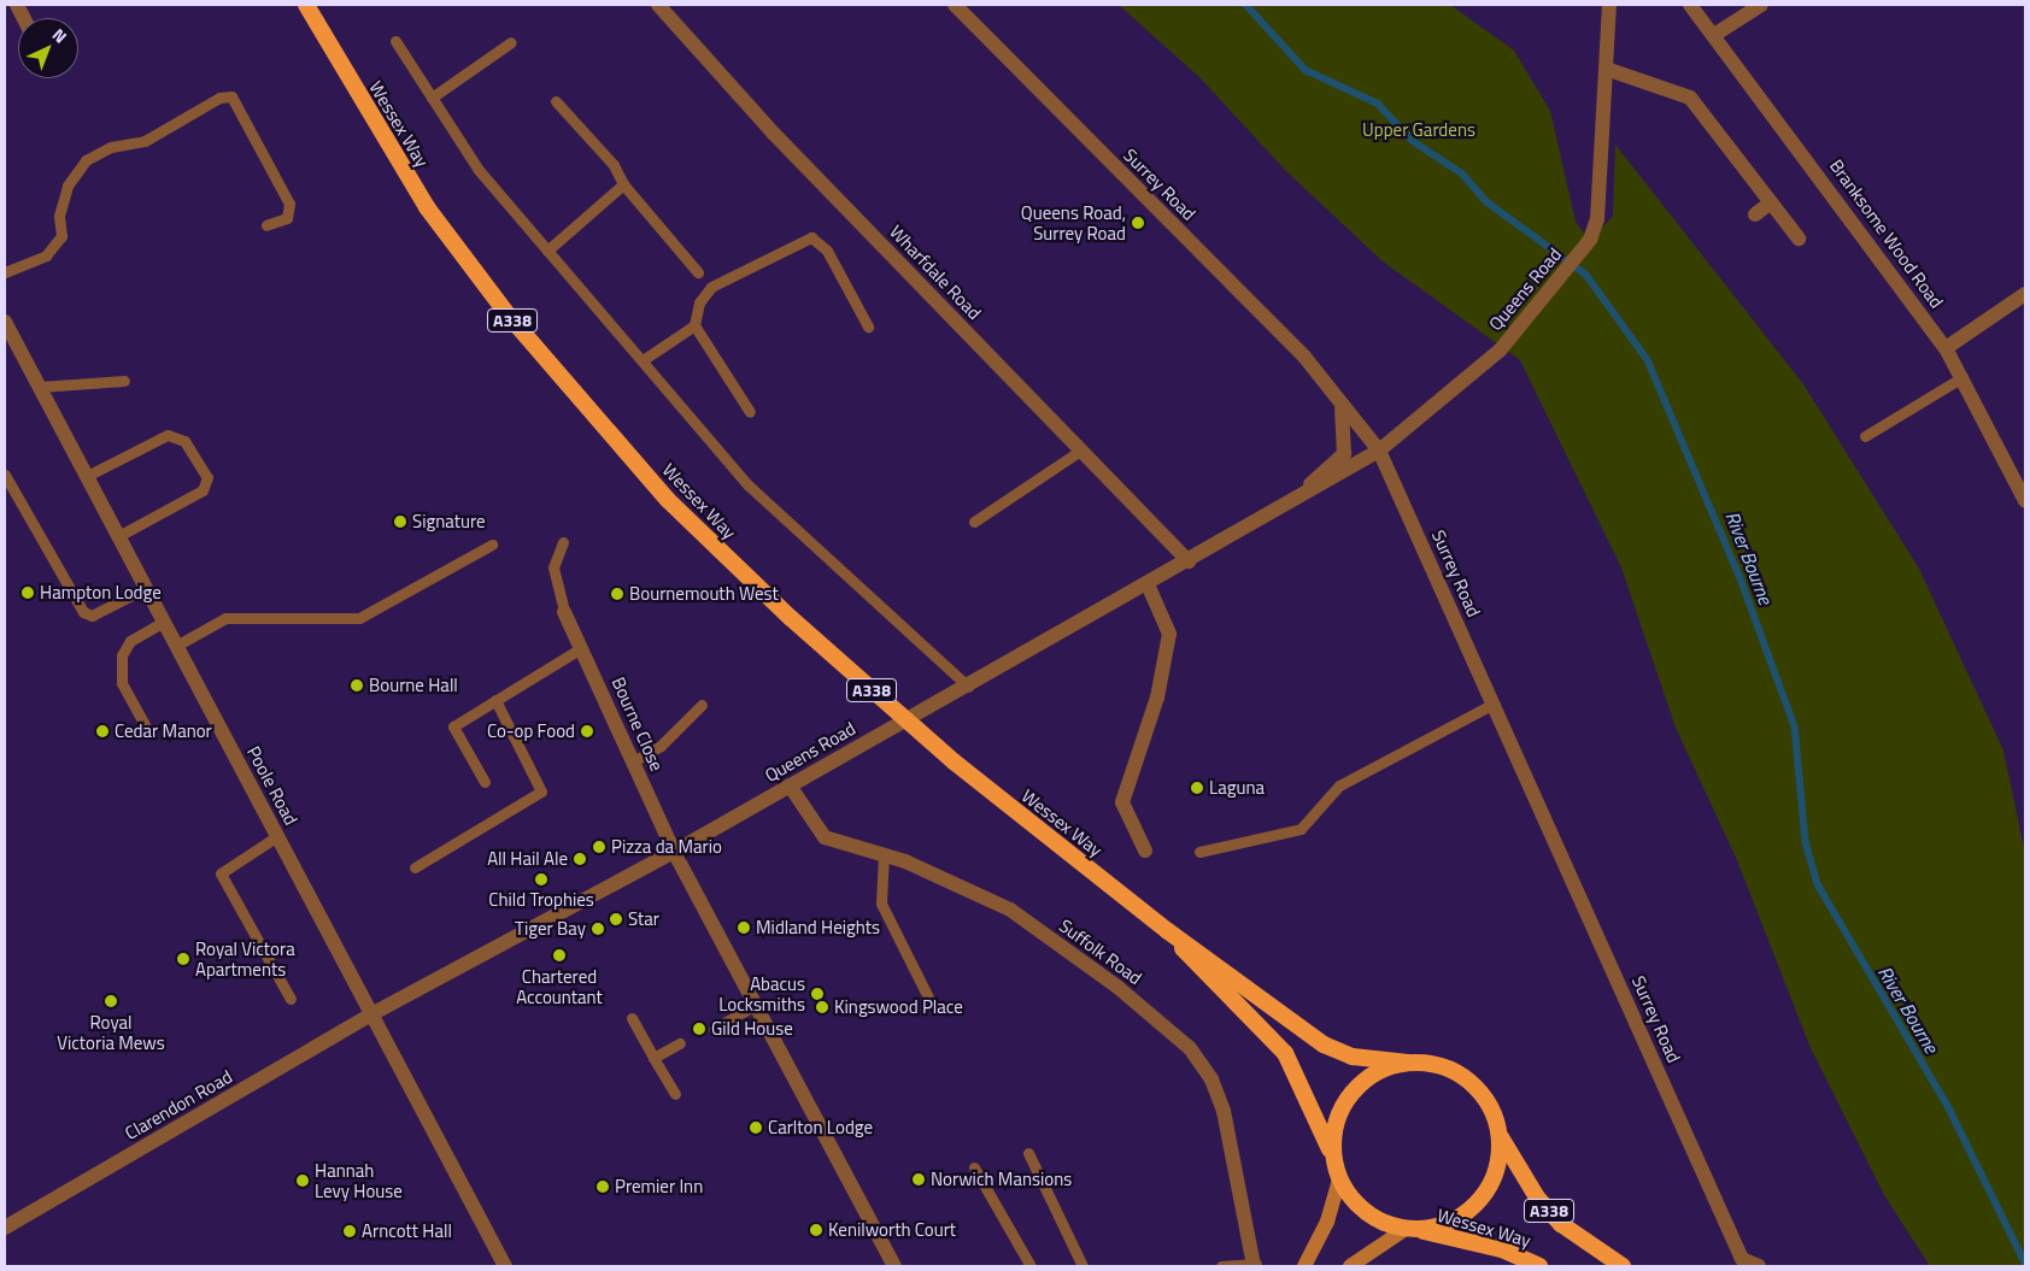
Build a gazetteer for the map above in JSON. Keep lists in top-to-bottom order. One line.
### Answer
{"streets":{"highway":["Wessex Way","A338"],"street":["Surrey Road","Branksome Wood Road","Wharfdale Road","Queens Road","Bourne Close","Poole Road","Suffolk Road","Clarendon Road"]},"crossings":[["Surrey Road","Queens Road"],["Wharfdale Road","Queens Road"],["Queens Road","Bourne Close"],["Queens Road","Poole Road"],["Queens Road","Suffolk Road"],["Queens Road","Clarendon Road"],["Poole Road","Clarendon Road"]],"water":["River Bourne"],"parks":["Upper Gardens"],"places":["Queens Road, Surrey Road","Signature","Hampton Lodge","Bournemouth West","Bourne Hall","Cedar Manor","Co-op Food","Laguna","Pizza da Mario","All Hail Ale","Child Trophies","Star","Midland Heights","Tiger Bay","Chartered Accountant","Royal Victora Apartments","Abacus Locksmiths","Royal Victoria Mews","Kingswood Place","Gild House","Carlton Lodge","Norwich Mansions","Hannah Levy House","Premier Inn","Kenilworth Court","Arncott Hall"],"north":"top right"}
